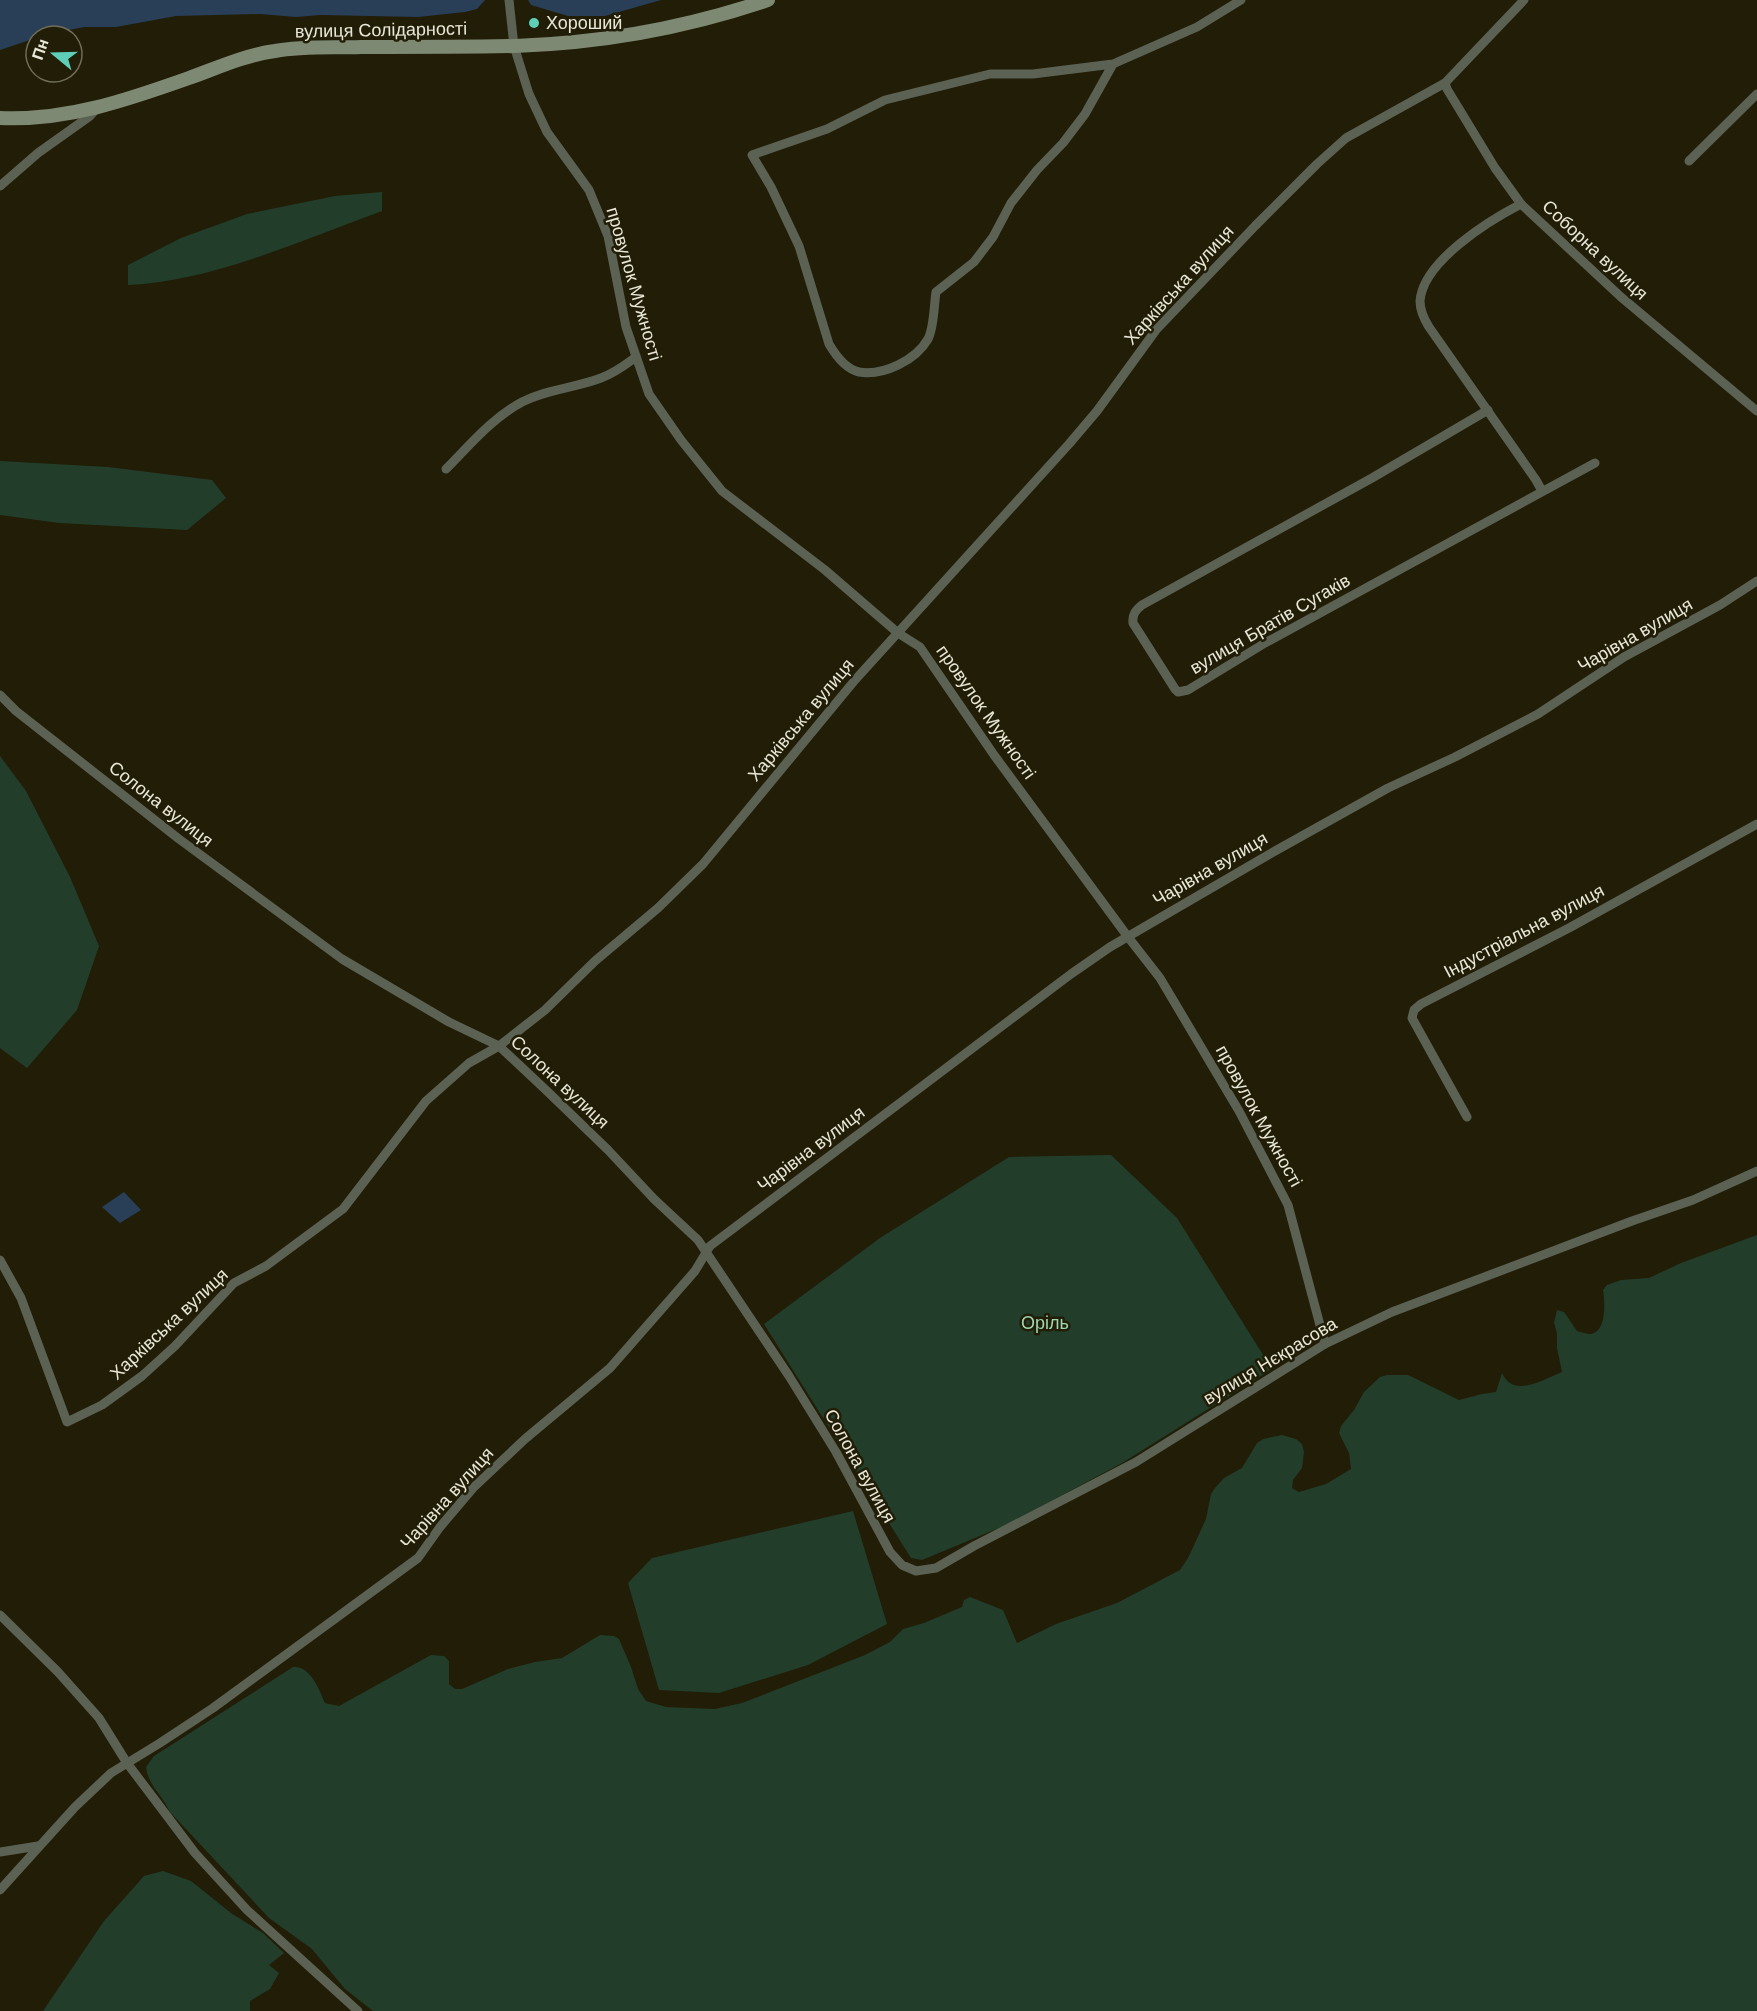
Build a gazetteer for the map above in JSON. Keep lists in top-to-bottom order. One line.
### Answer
{"streets":{"main road":["вулиця Солідарності"],"street":["Соборна вулиця","провулок Мужності","Харківська вулиця","вулиця Братів Сугаків","Чарівна вулиця","Солона вулиця","Індустріальна вулиця","вулиця Нєкрасова"]},"crossings":[["вулиця Солідарності","провулок Мужності"],["Соборна вулиця","Харківська вулиця"],["провулок Мужності","Харківська вулиця"],["провулок Мужності","Чарівна вулиця"],["провулок Мужності","вулиця Нєкрасова"],["Харківська вулиця","Солона вулиця"],["Чарівна вулиця","Солона вулиця"],["Солона вулиця","вулиця Нєкрасова"]],"parks":["Оріль"],"places":["Хороший"],"north":"left"}
